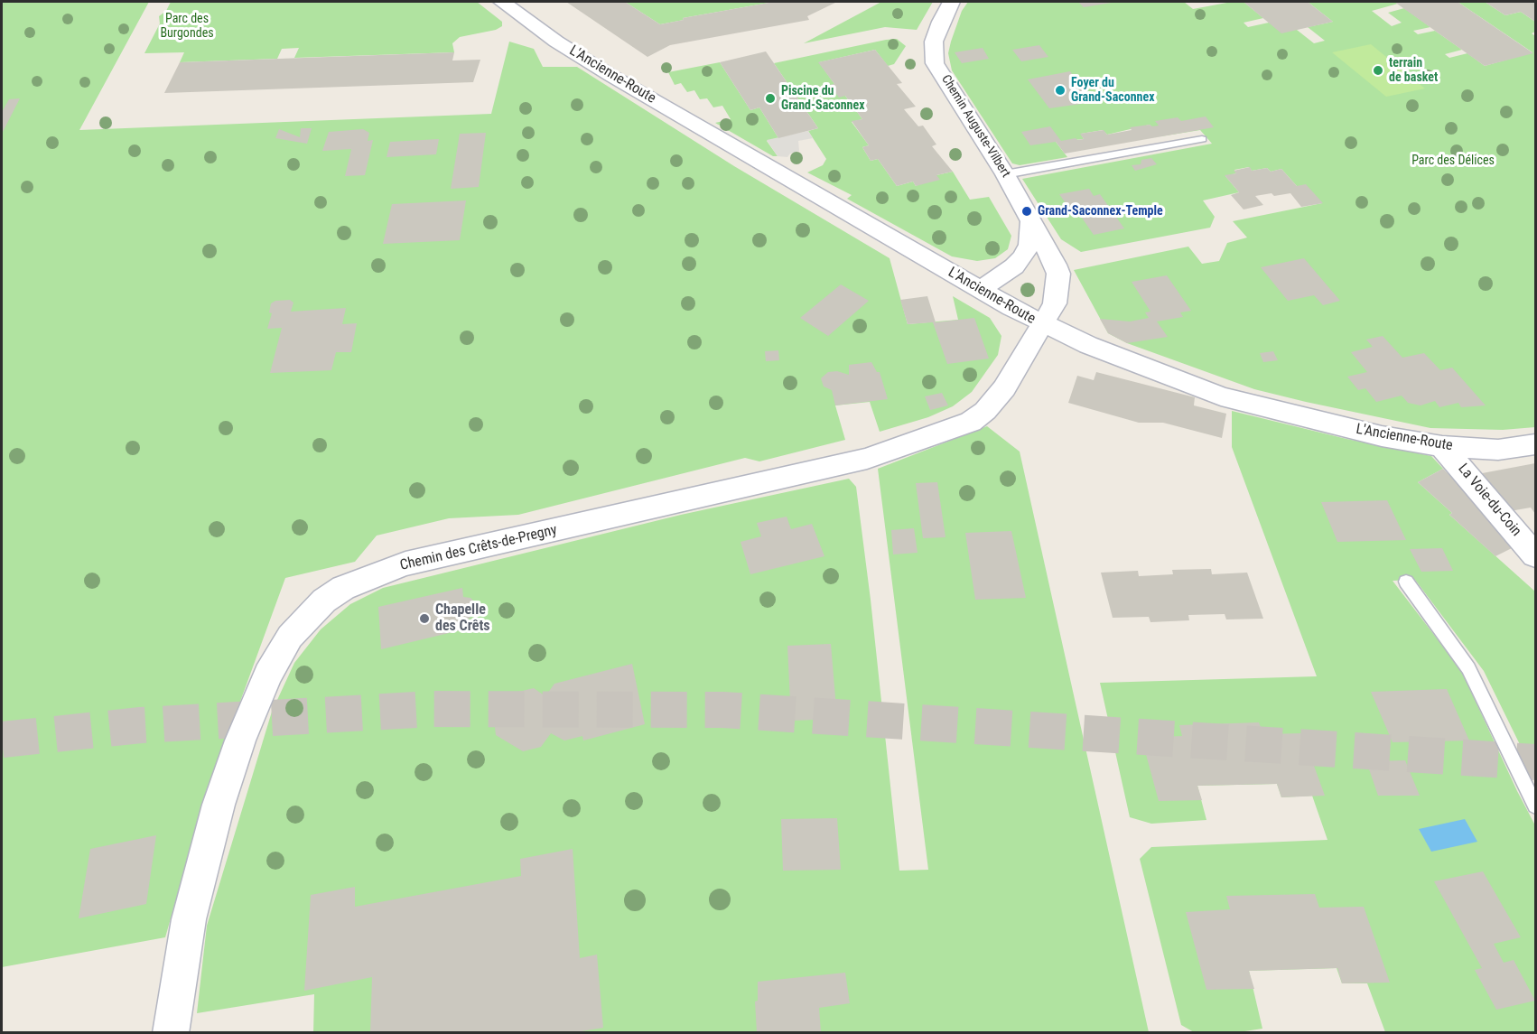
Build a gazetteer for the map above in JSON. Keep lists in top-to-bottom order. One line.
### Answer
{"streets":{"street":["L'Ancienne-Route","Chemin Auguste-Vilbert","La Voie-du-Coin","Chemin des Crêts-de-Pregny"]},"crossings":[["L'Ancienne-Route","Chemin Auguste-Vilbert"],["L'Ancienne-Route","La Voie-du-Coin"],["L'Ancienne-Route","Chemin des Crêts-de-Pregny"],["Chemin Auguste-Vilbert","Chemin des Crêts-de-Pregny"]],"parks":["Parc des Burgondes","Parc des Délices"],"places":["terrain de basket","Foyer du Grand-Saconnex","Piscine du Grand-Saconnex","Grand-Saconnex-Temple","Chapelle des Crêts"]}
